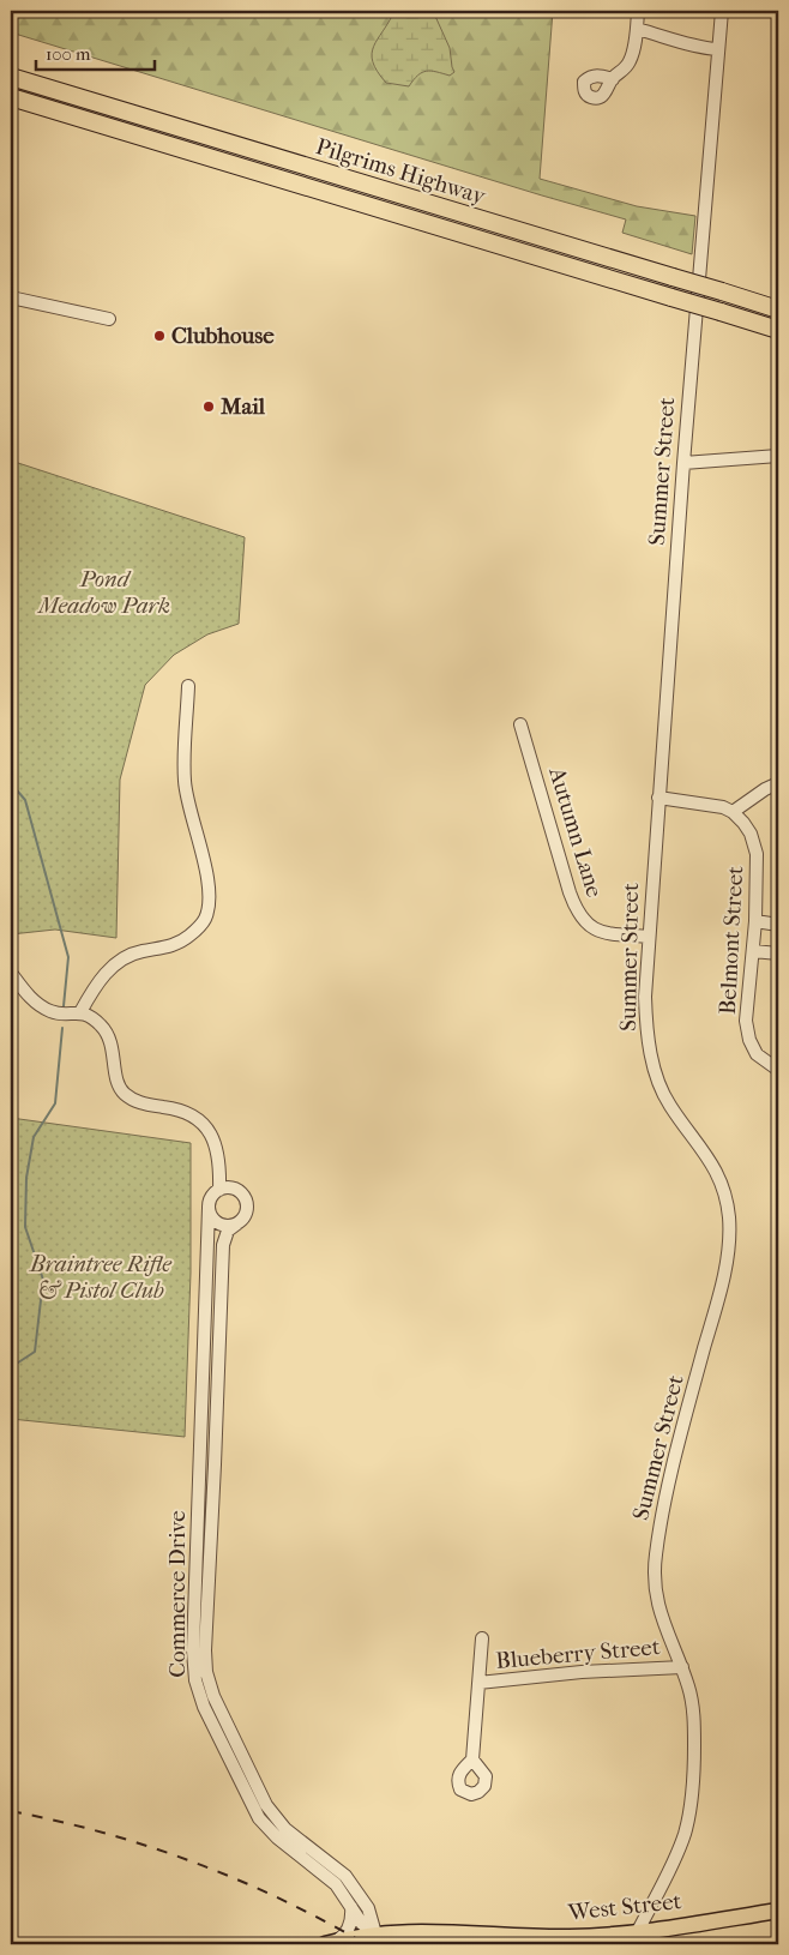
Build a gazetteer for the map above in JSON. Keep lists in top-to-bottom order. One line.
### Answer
{"streets":{"highway":["Pilgrims Highway"],"main road":["West Street"],"street":["Summer Street","Autumn Lane","Belmont Street","Commerce Drive","Blueberry Street"]},"crossings":[["Summer Street","Autumn Lane"],["Summer Street","Blueberry Street"],["Summer Street","West Street"],["Commerce Drive","West Street"]],"parks":["Pond Meadow Park","Braintree Rifle & Pistol Club"],"places":["Clubhouse","Mail"],"scale_bar":"100 m"}
